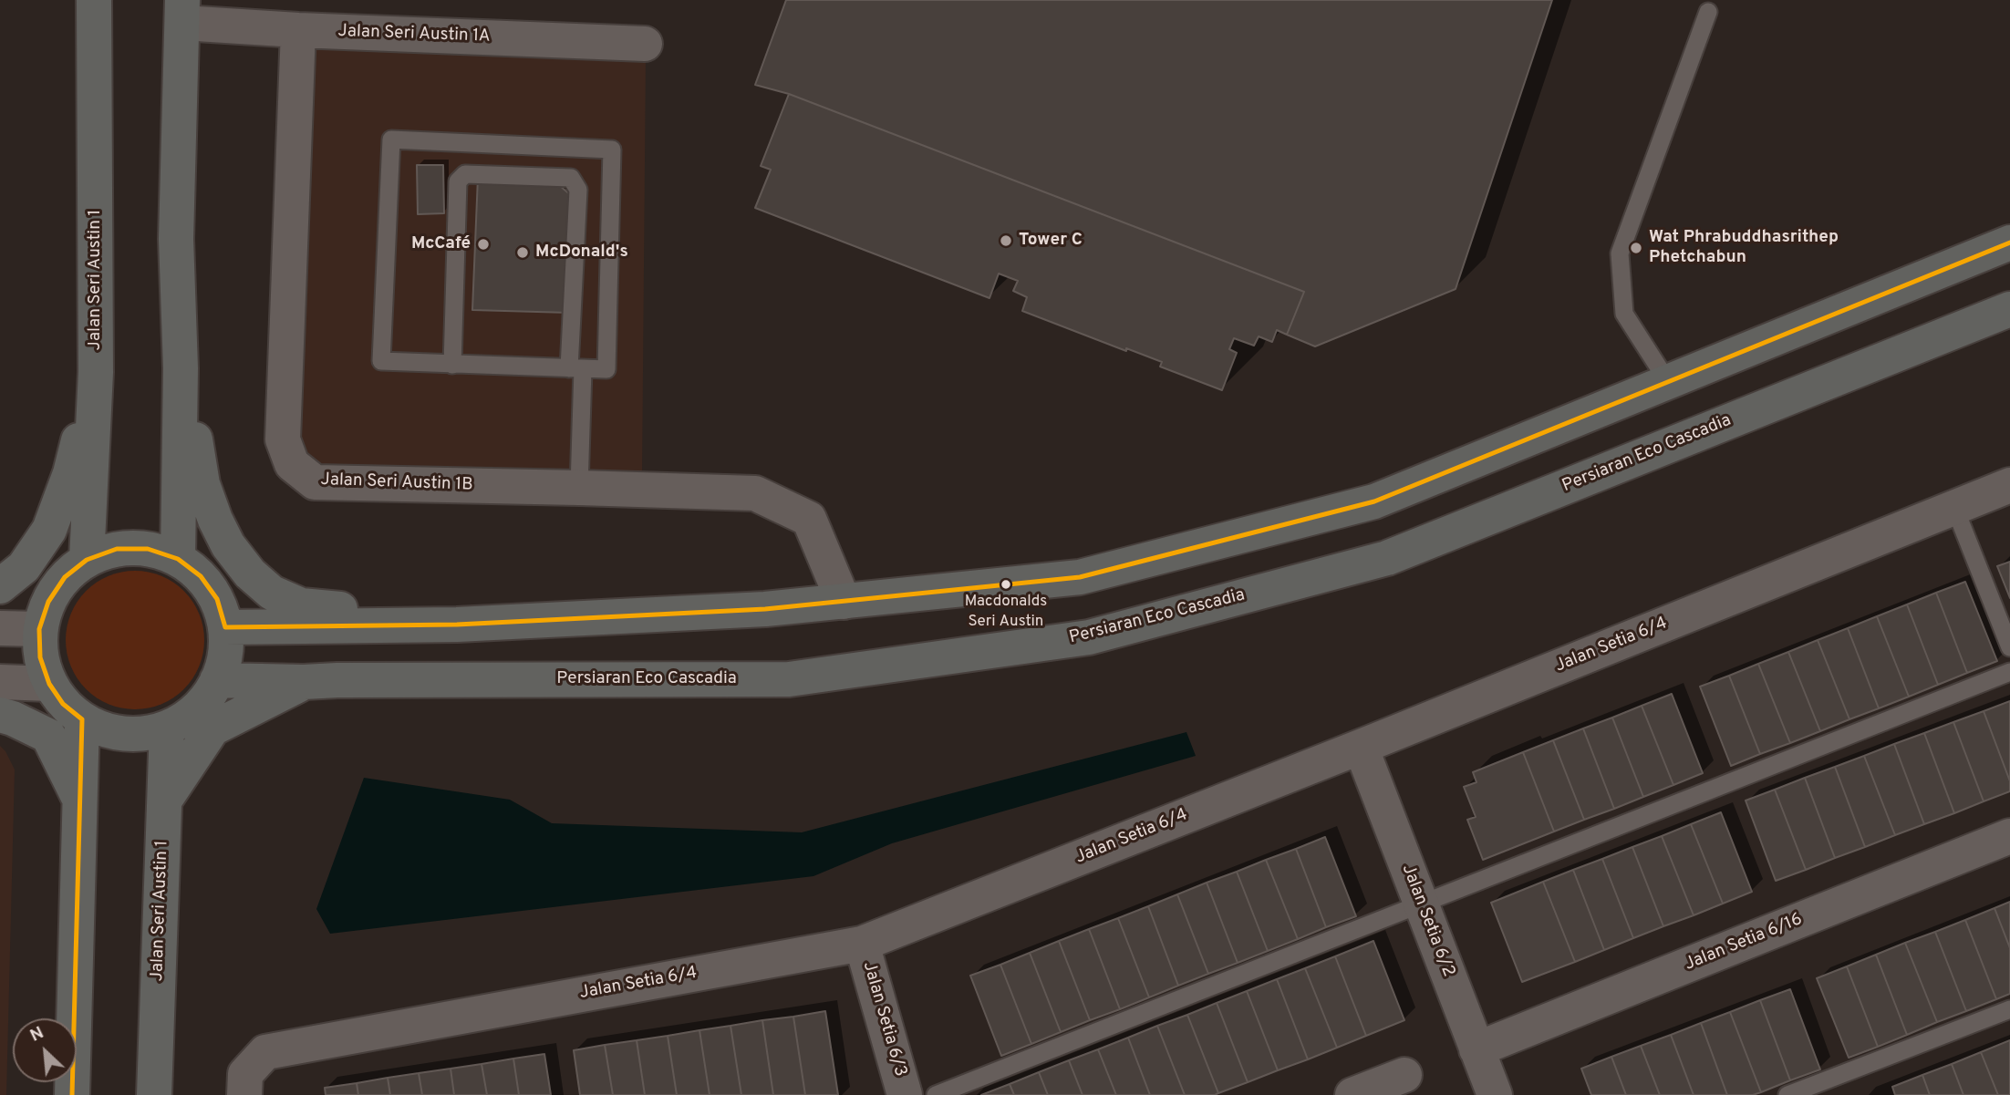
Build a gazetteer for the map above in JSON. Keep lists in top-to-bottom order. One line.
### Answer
{"streets":{"main road":["Jalan Seri Austin 1","Persiaran Eco Cascadia"],"street":["Jalan Seri Austin 1A","Jalan Seri Austin 1B","Jalan Setia 6/4","Jalan Setia 6/2","Jalan Setia 6/16","Jalan Setia 6/3"]},"crossings":[["Jalan Seri Austin 1A","Jalan Seri Austin 1B"],["Jalan Seri Austin 1","Persiaran Eco Cascadia"],["Jalan Setia 6/4","Jalan Setia 6/2"],["Jalan Setia 6/4","Jalan Setia 6/3"],["Jalan Setia 6/2","Jalan Setia 6/16"]],"places":["Tower C","McCafé","Wat Phrabuddhasrithep Phetchabun","McDonald's","Macdonalds Seri Austin"],"north":"top left"}
